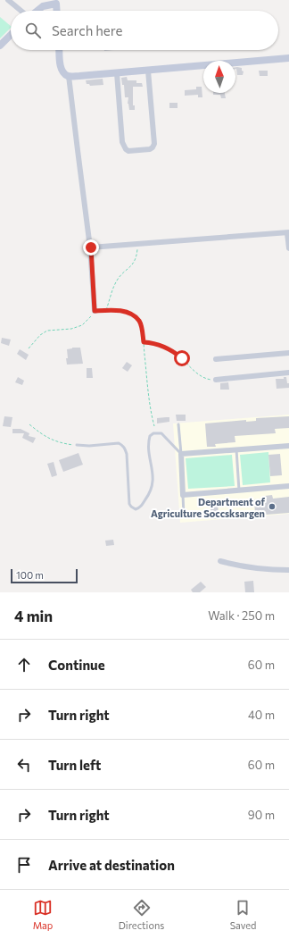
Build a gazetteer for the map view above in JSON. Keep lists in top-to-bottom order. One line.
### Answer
{"places":["Department of Agriculture Soccsksargen"],"scale_bar":"100 m","north":"top","page":{"search":"Search here","scale":"100 m","heading":["4 min","Walk · 250 m"],"list":[["Continue","60 m"],["Turn right","40 m"],["Turn left","60 m"],["Turn right","90 m"],"Arrive at destination"],"nav":["Map","Directions","Saved"]}}
